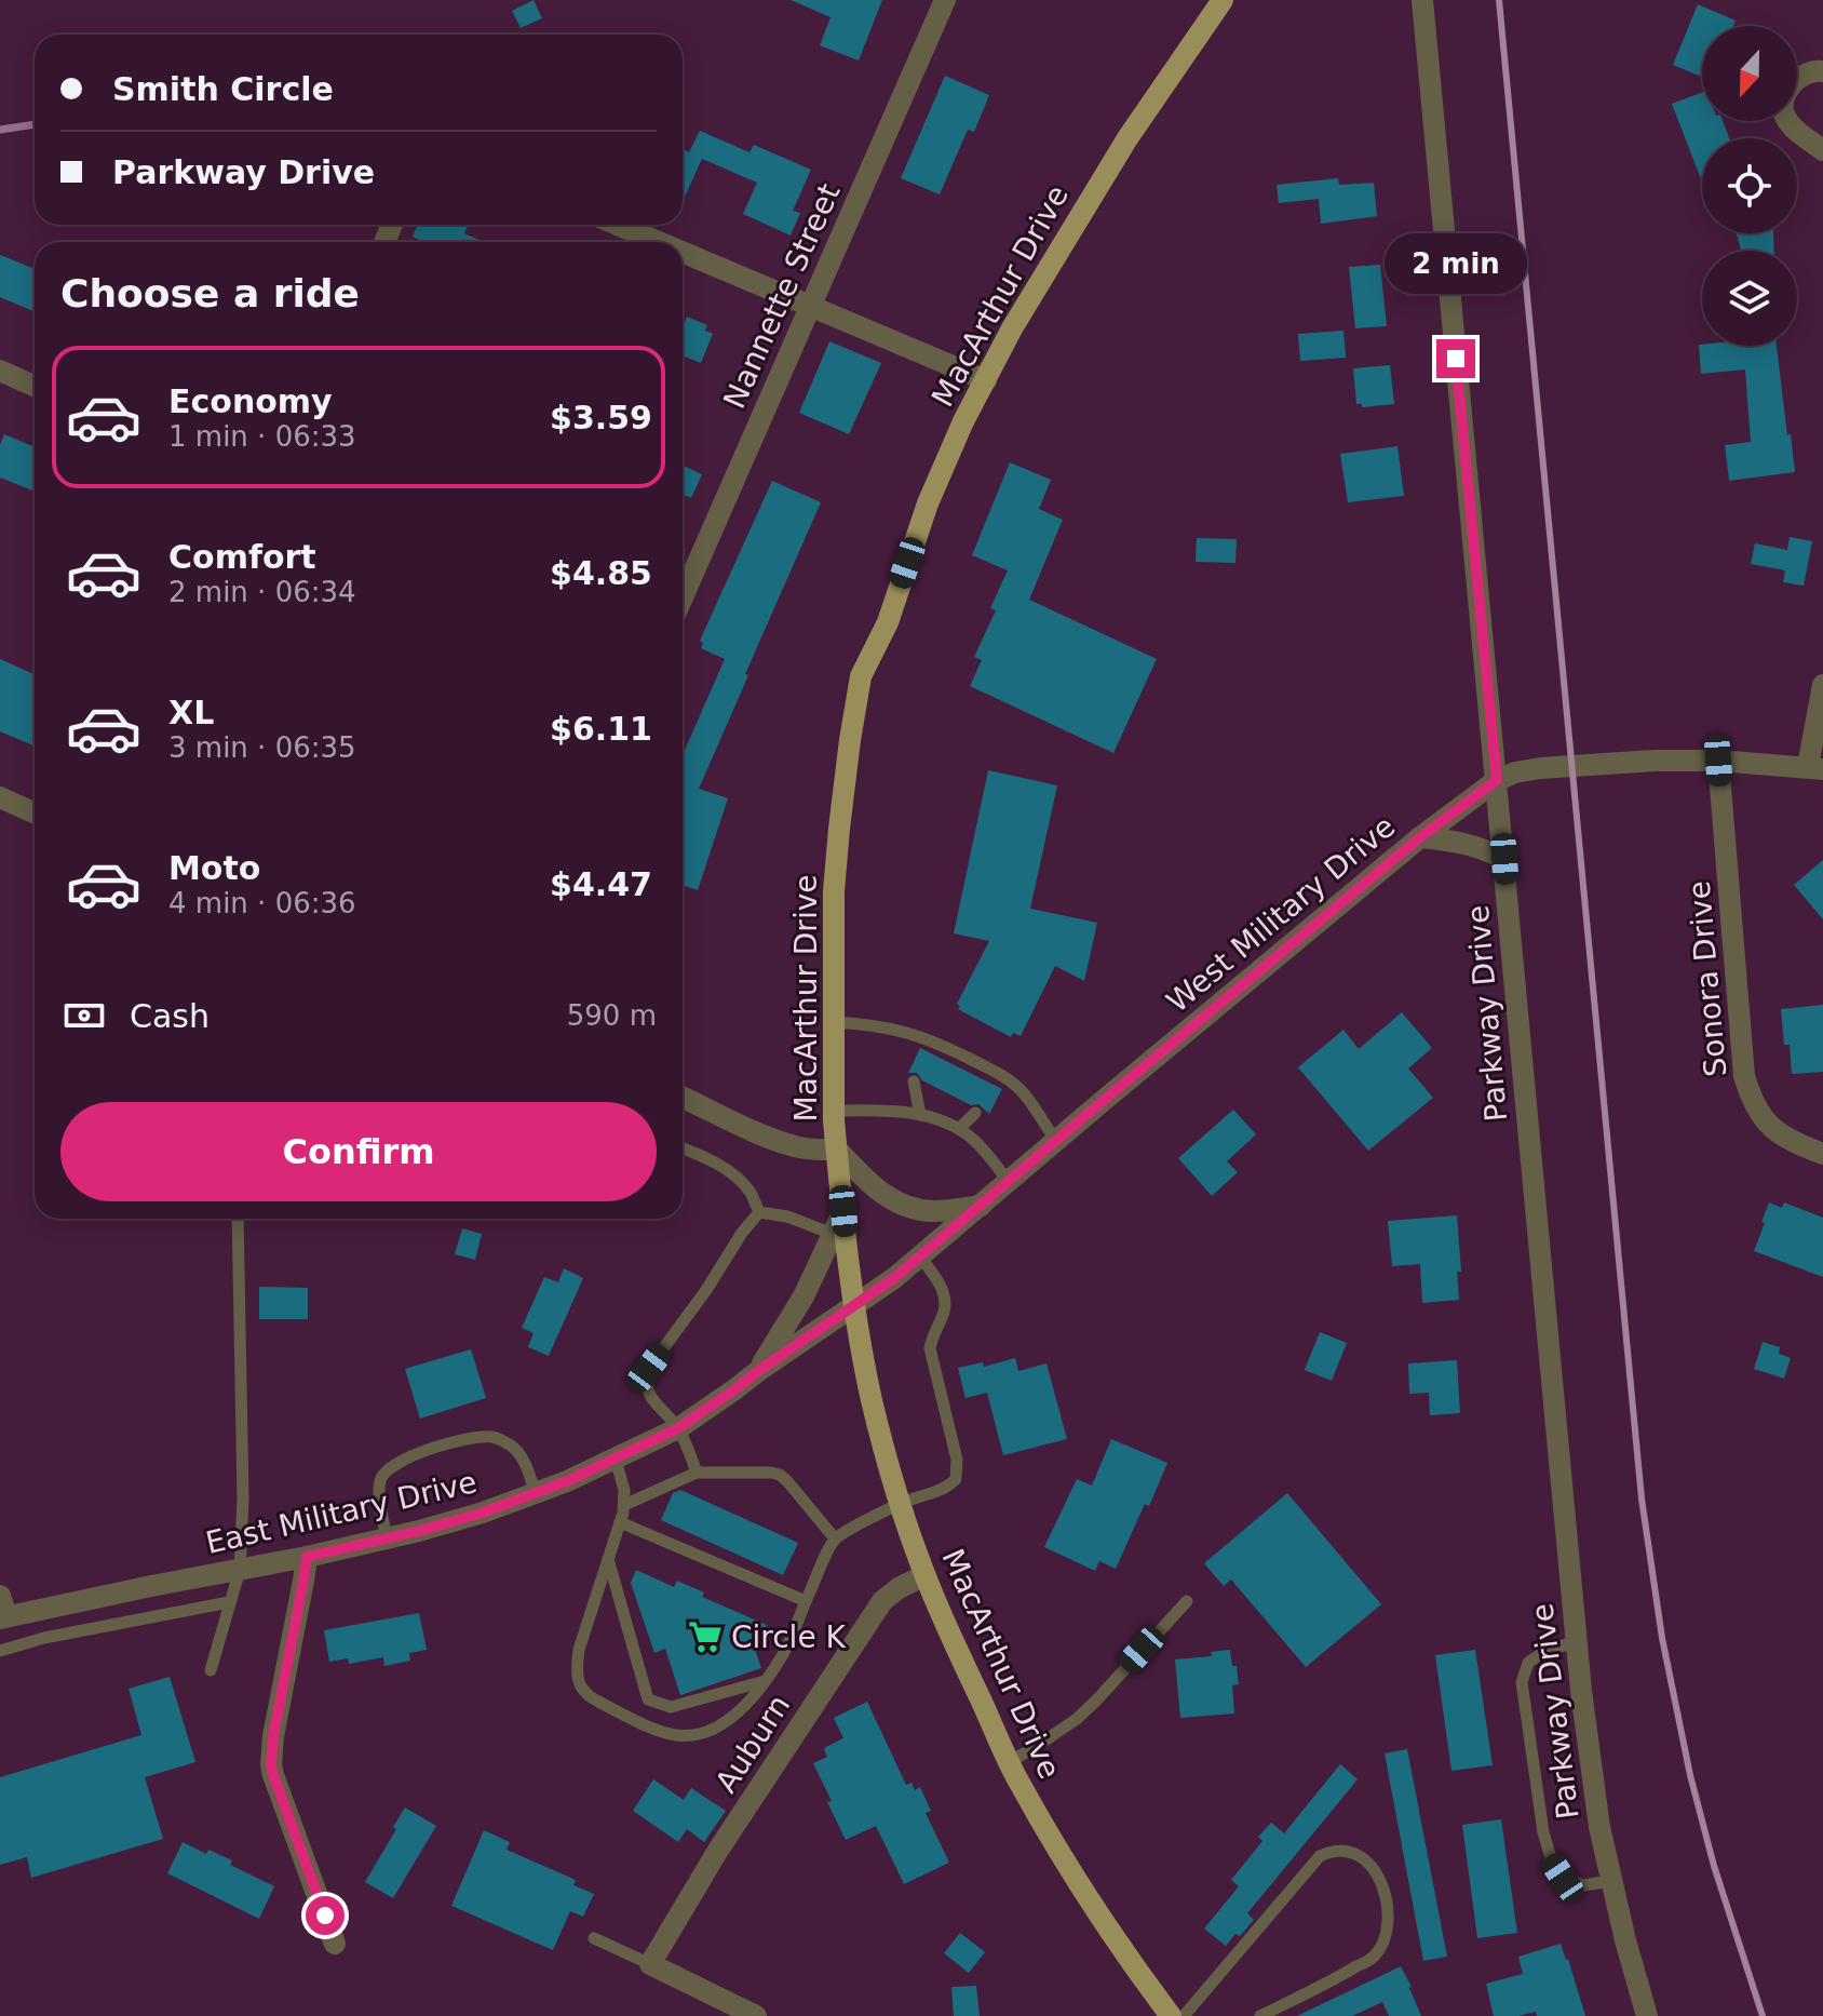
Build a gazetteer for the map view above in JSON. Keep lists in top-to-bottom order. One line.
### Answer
{"streets":{"main road":["MacArthur Drive"],"street":["Nannette Street","West Military Drive","Sonora Drive","Parkway Drive","East Military Drive","Auburn"]},"crossings":[["MacArthur Drive","West Military Drive"],["MacArthur Drive","East Military Drive"],["MacArthur Drive","Auburn"],["West Military Drive","Sonora Drive"],["West Military Drive","Parkway Drive"],["West Military Drive","East Military Drive"]],"places":{"supermarket":["Circle K"]},"north":"bottom","page":{"banner":["Smith Circle","Parkway Drive"],"bubble":"2 min","heading":"Choose a ride","list":[{"name":"Economy","note":"1 min · 06:33","value":"$3.59"},{"name":"Comfort","note":"2 min · 06:34","value":"$4.85"},{"name":"XL","note":"3 min · 06:35","value":"$6.11"},{"name":"Moto","note":"4 min · 06:36","value":"$4.47"}],"pay":["Cash","590 m"],"buttons":"Confirm"}}
